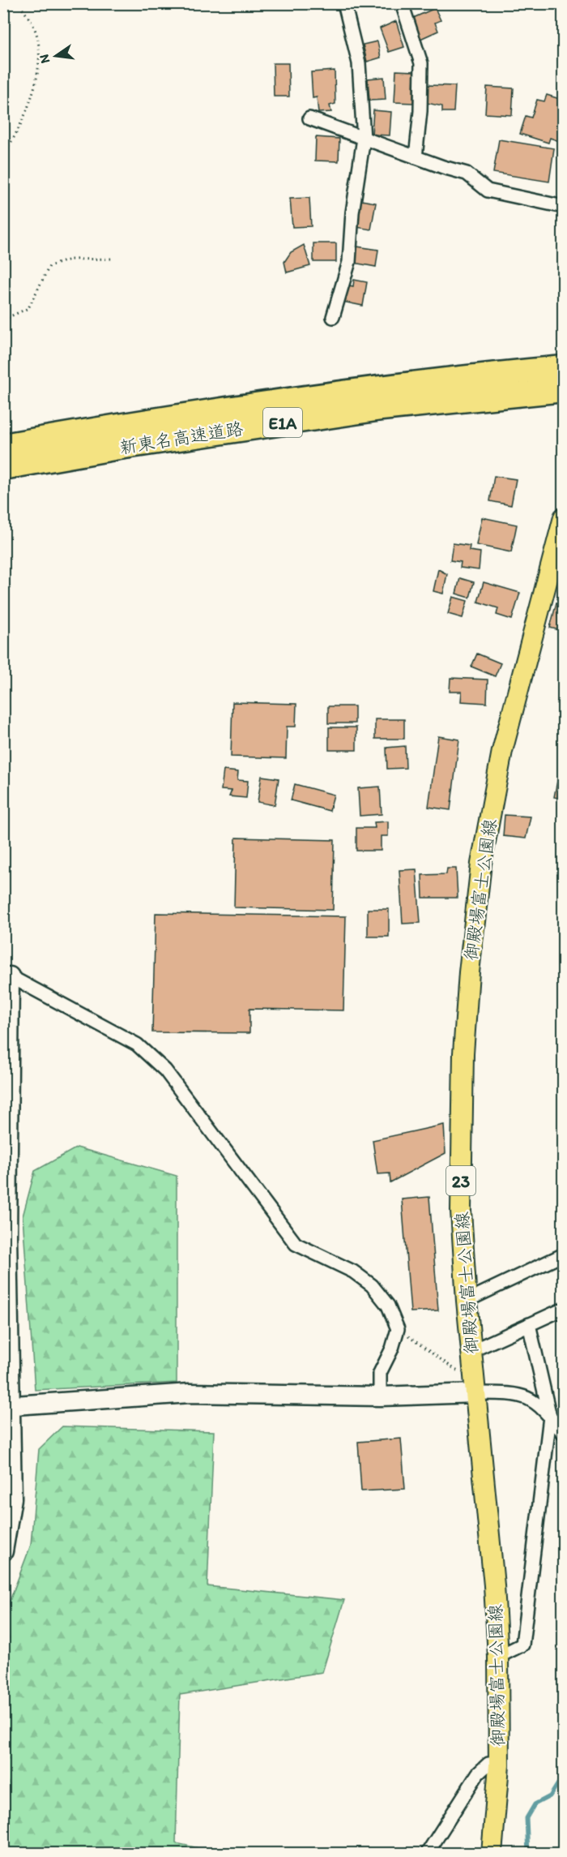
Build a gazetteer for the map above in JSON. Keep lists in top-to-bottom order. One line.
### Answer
{"streets":{"highway":["E1A","新東名高速道路"],"main road":["御殿場富士公園線","23"]},"north":"left"}
